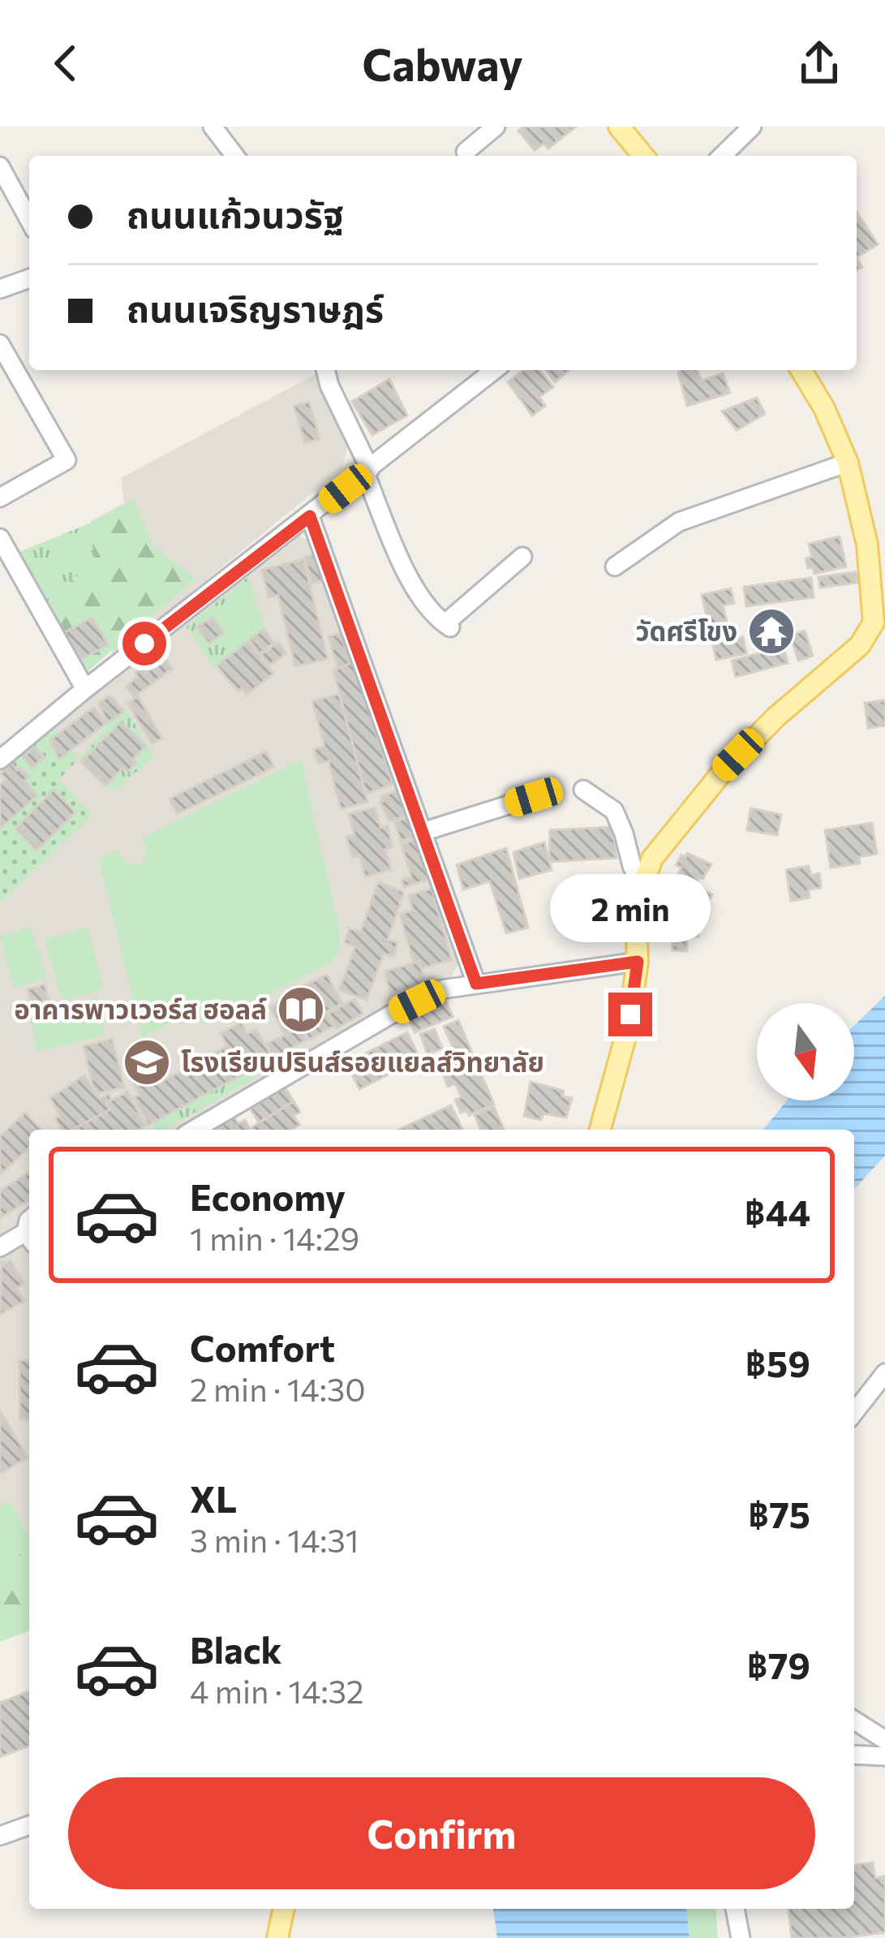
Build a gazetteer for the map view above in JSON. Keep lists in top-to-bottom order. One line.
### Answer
{"places":{"temple":["วัดศรีโขง"],"library":["อาคารพาวเวอร์ส ฮอลล์"],"school or university":["โรงเรียนปรินส์รอยแยลส์วิทยาลัย"]},"north":"bottom","page":{"header":"Cabway","banner":["ถนนแก้วนวรัฐ","ถนนเจริญราษฎร์"],"bubble":"2 min","list":[{"name":"Economy","note":"1 min · 14:29","value":"฿44"},{"name":"Comfort","note":"2 min · 14:30","value":"฿59"},{"name":"XL","note":"3 min · 14:31","value":"฿75"},{"name":"Black","note":"4 min · 14:32","value":"฿79"}],"buttons":"Confirm"}}
